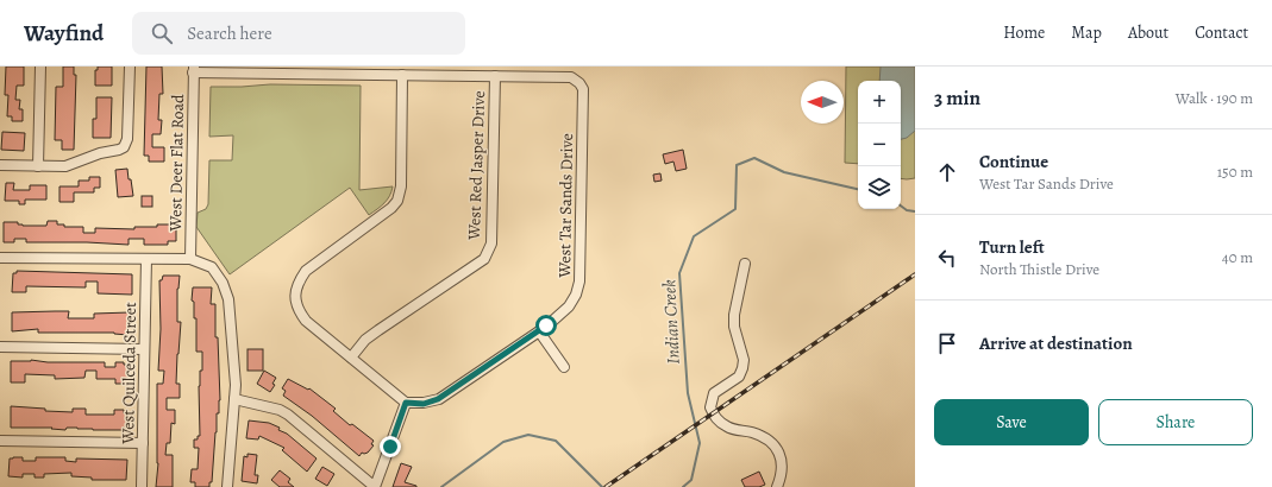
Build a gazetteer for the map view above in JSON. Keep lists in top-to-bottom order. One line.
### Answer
{"streets":{"street":["West Deer Flat Road","West Red Jasper Drive","West Tar Sands Drive","West Quilceda Street"]},"crossings":[["West Red Jasper Drive","West Tar Sands Drive"]],"water":["Indian Creek"],"north":"left","page":{"header":"Wayfind","search":"Search here","nav":["Home","Map","About","Contact"],"heading":["3 min","Walk · 190 m"],"map_buttons":["+","−"],"list":[["Continue","West Tar Sands Drive","150 m"],["Turn left","North Thistle Drive","40 m"],"Arrive at destination"],"buttons":["Save","Share"]}}
